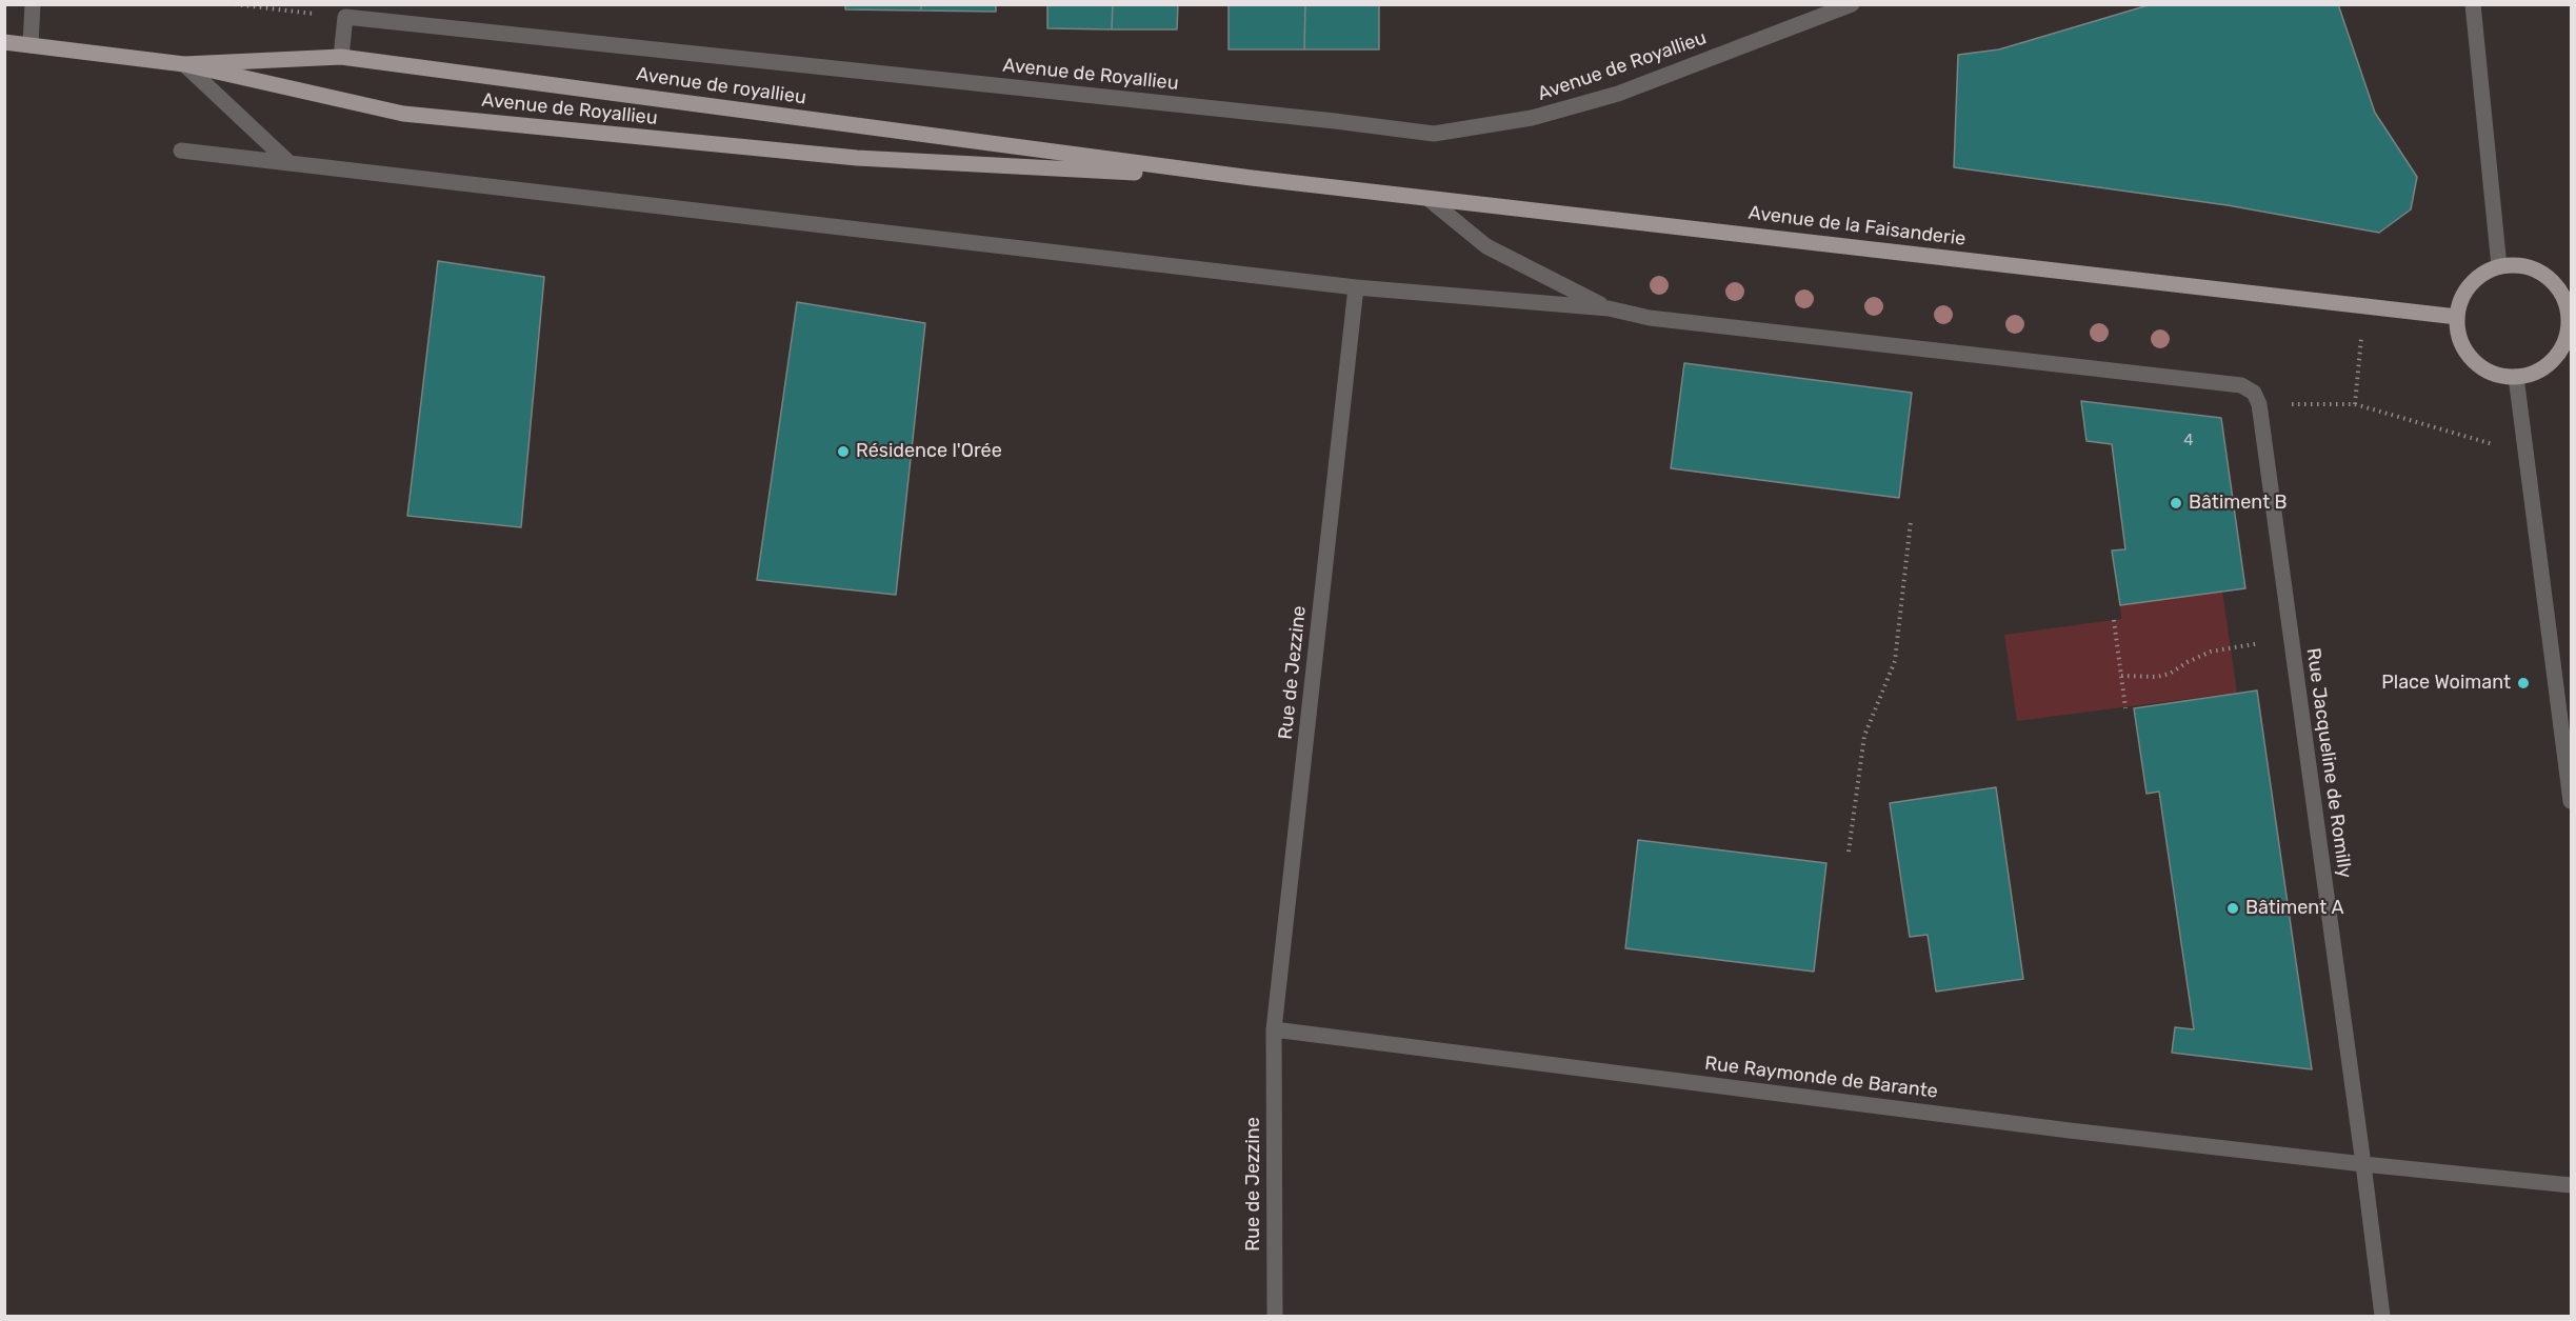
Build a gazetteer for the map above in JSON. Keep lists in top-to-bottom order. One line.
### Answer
{"streets":{"main road":["Avenue de Royallieu","Avenue de royallieu","Avenue de la Faisanderie"],"street":["Rue de Jezzine","Rue Jacqueline de Romilly","Rue Raymonde de Barante"]},"crossings":[["Avenue de Royallieu","Avenue de royallieu"],["Avenue de Royallieu","Avenue de la Faisanderie"],["Avenue de royallieu","Avenue de la Faisanderie"],["Rue de Jezzine","Rue Raymonde de Barante"],["Rue Jacqueline de Romilly","Rue Raymonde de Barante"]],"places":["Résidence l'Orée","Bâtiment B","Place Woimant","Bâtiment A"],"house_numbers":["4"]}
